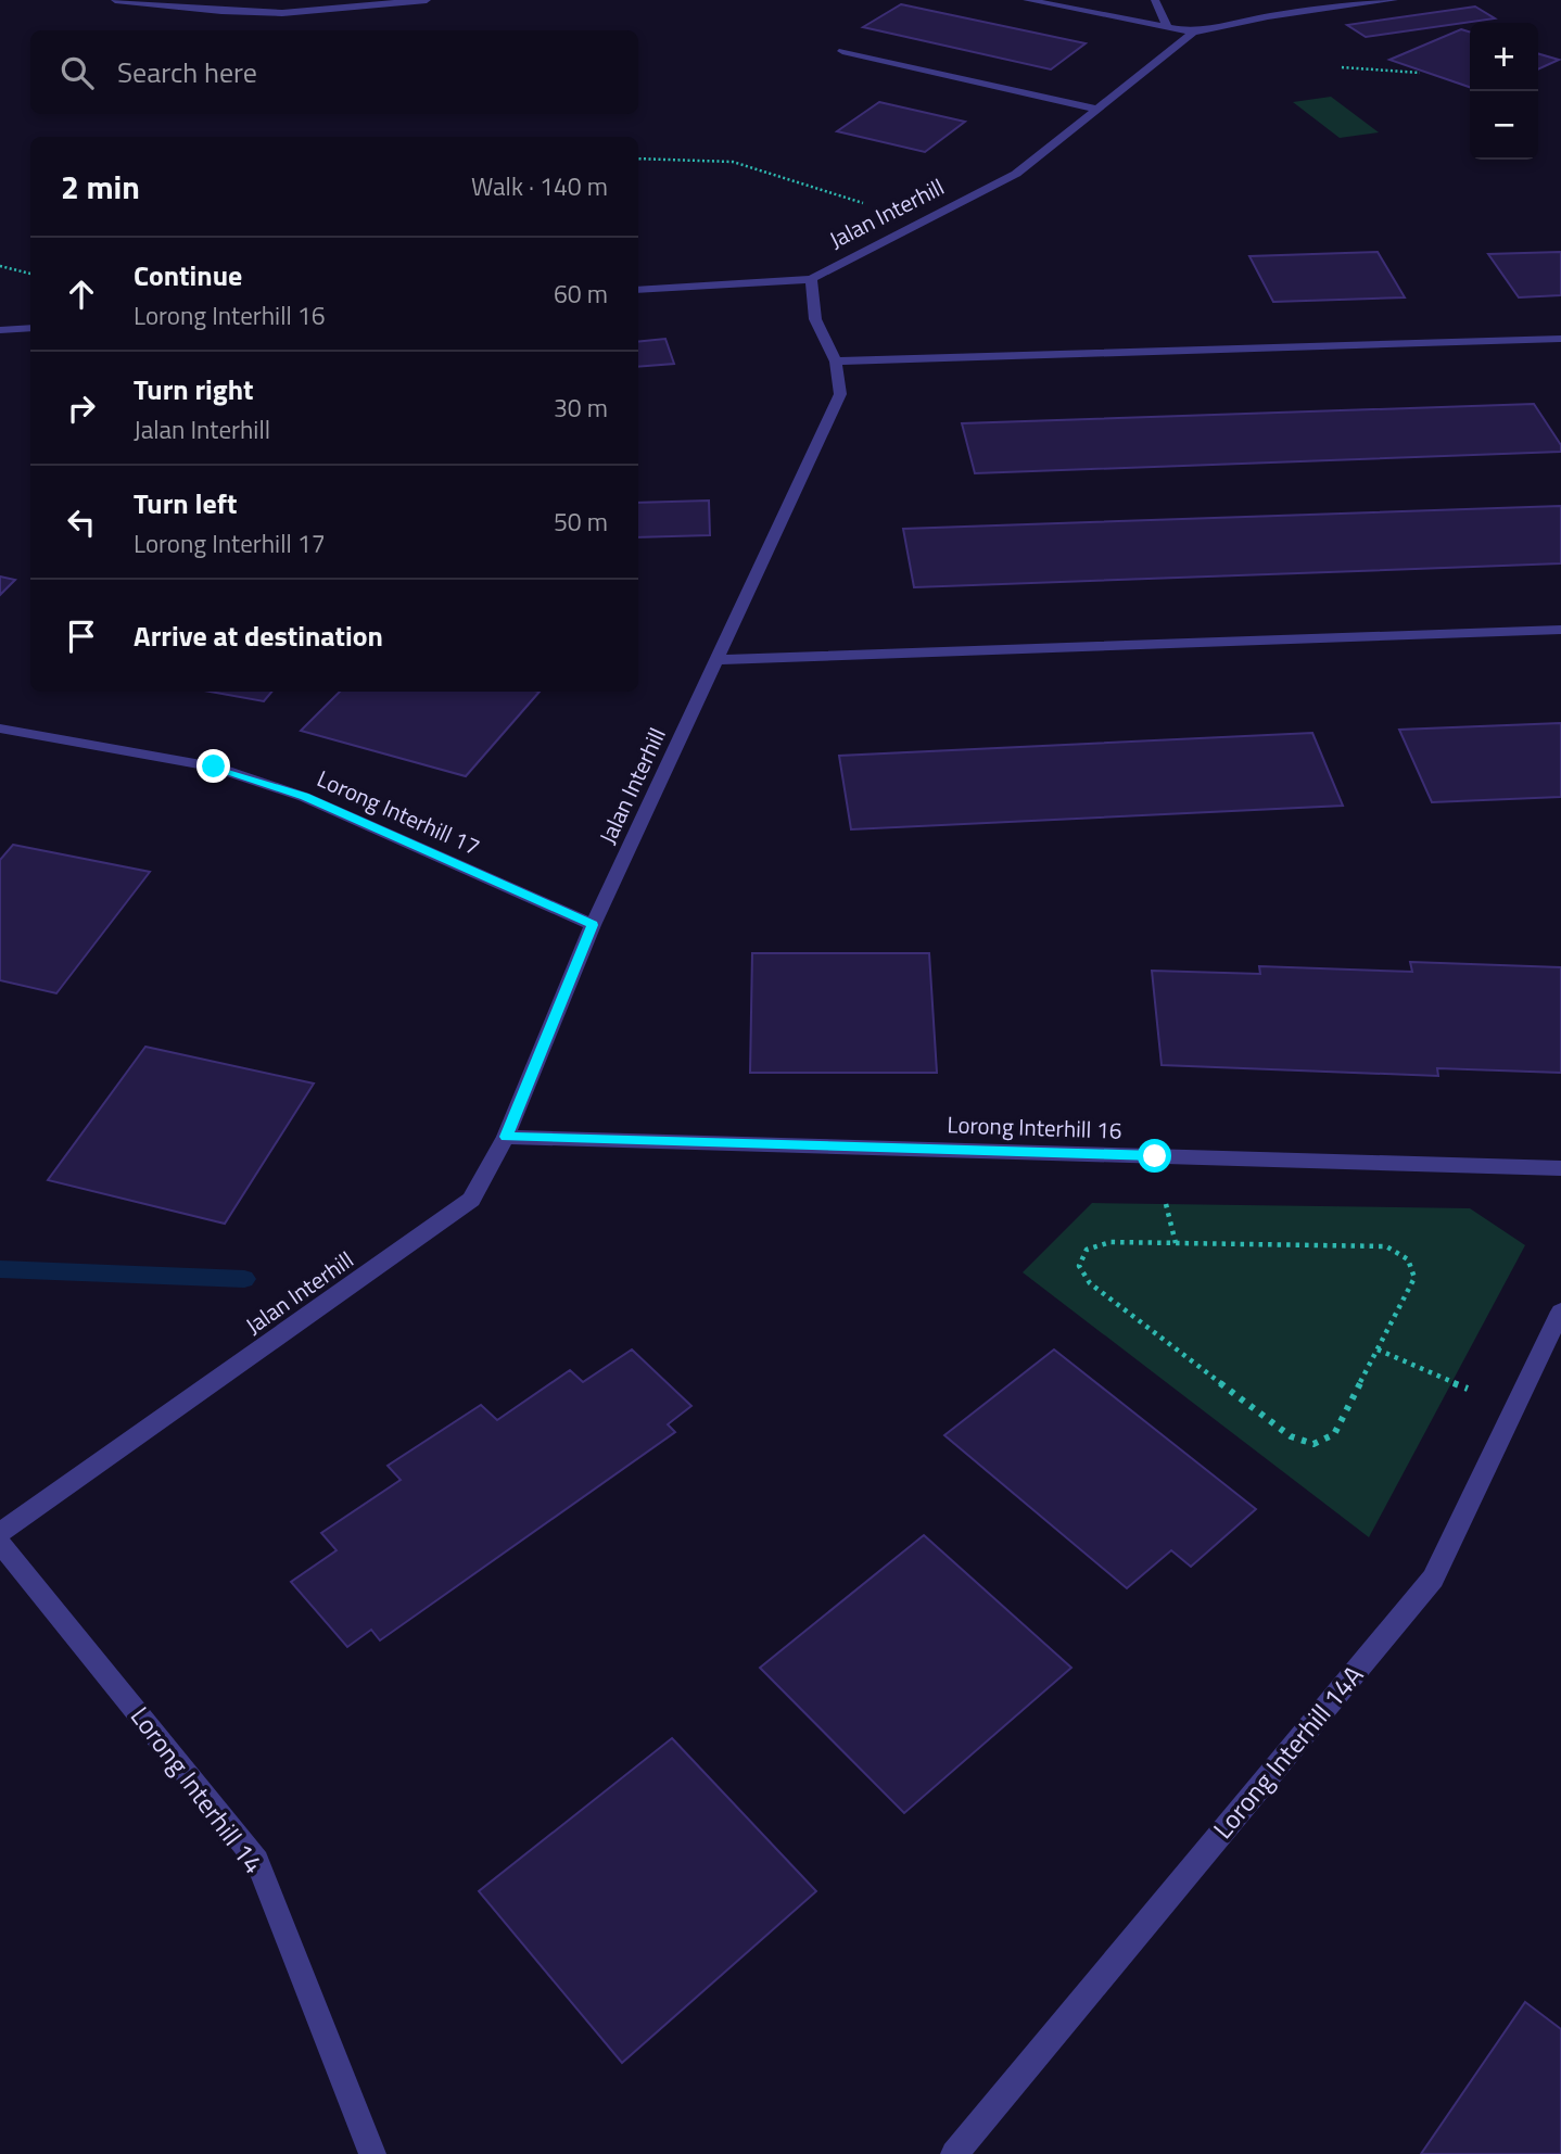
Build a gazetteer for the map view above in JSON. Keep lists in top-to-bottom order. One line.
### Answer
{"streets":{"street":["Jalan Interhill","Lorong Interhill 17","Lorong Interhill 16","Lorong Interhill 14A","Lorong Interhill 14"]},"crossings":[["Jalan Interhill","Lorong Interhill 17"],["Jalan Interhill","Lorong Interhill 16"]],"page":{"map_buttons":["+","−"],"search":"Search here","heading":["2 min","Walk · 140 m"],"list":[["Continue","Lorong Interhill 16","60 m"],["Turn right","Jalan Interhill","30 m"],["Turn left","Lorong Interhill 17","50 m"],"Arrive at destination"]}}
